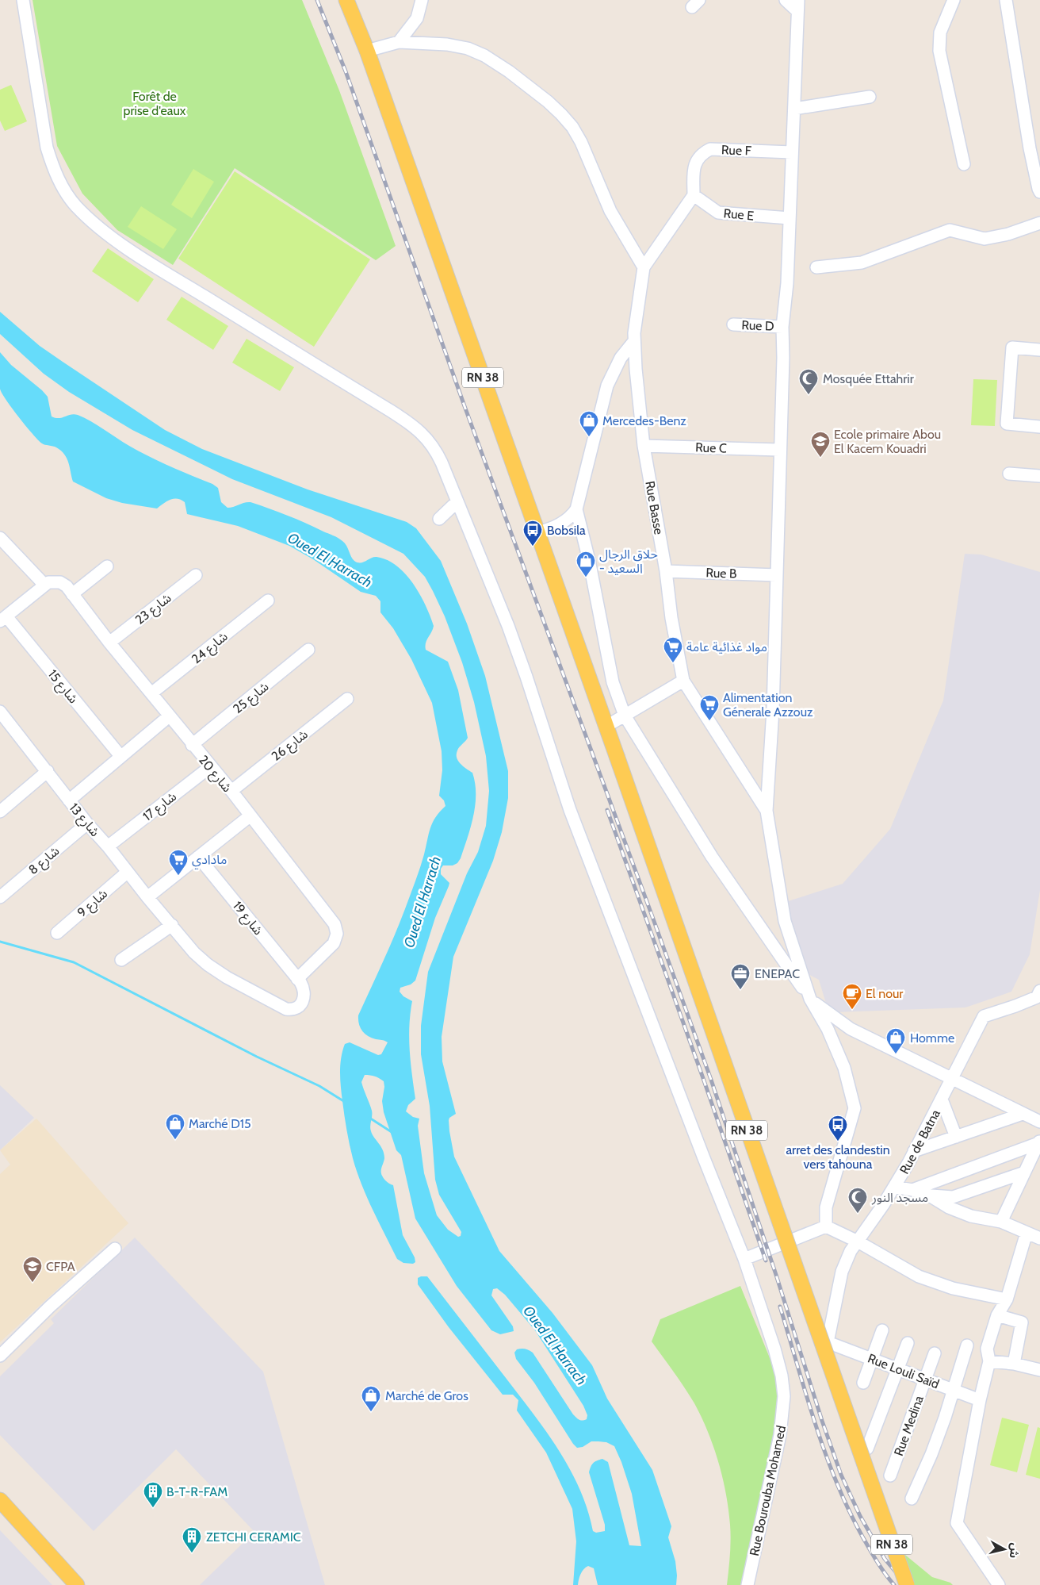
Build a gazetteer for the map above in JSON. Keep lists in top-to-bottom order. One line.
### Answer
{"streets":{"main road":["RN 38"],"street":["Rue F","Rue E","Rue D","Rue C","Rue Basse","Rue B","شارع 23","شارع 24","شارع 15","شارع 25","شارع 26","شارع 20","شارع 17","شارع 13","شارع 8","شارع 9","شارع 19","Rue de Batna","Rue Louli Saïd","Rue Medina","Rue Bourouba Mohamed"]},"crossings":[["Rue F","Rue E"],["Rue F","Rue Basse"],["Rue E","Rue Basse"],["Rue C","Rue Basse"],["Rue Basse","Rue B"],["شارع 23","شارع 20"],["شارع 24","شارع 20"],["شارع 25","شارع 20"],["شارع 26","شارع 20"],["شارع 20","شارع 17"],["شارع 20","شارع 13"],["شارع 20","شارع 19"],["شارع 17","شارع 13"],["شارع 13","شارع 8"],["شارع 13","شارع 9"],["شارع 13","شارع 19"],["Rue de Batna","Rue Louli Saïd"],["Rue Louli Saïd","Rue Medina"]],"water":["Oued El Harrach"],"parks":["Forêt de prise d'eaux"],"places":{"mosque":["Mosquée Ettahrir","مسجد النور"],"shop":["Mercedes-Benz","حلاق الرجال - السعيد","Homme","Marché D15","Marché de Gros"],"school or university":["Ecole primaire Abou El Kacem Kouadri","CFPA"],"bus stop":["Bobsila","arret des clandestin vers tahouna"],"supermarket":["مواد غذائية عامة","Alimentation Génerale Azzouz","مادادي"],"office":["ENEPAC"],"cafe":["El nour"],"building":["B-T-R-FAM","ZETCHI CERAMIC"]},"north":"right"}
